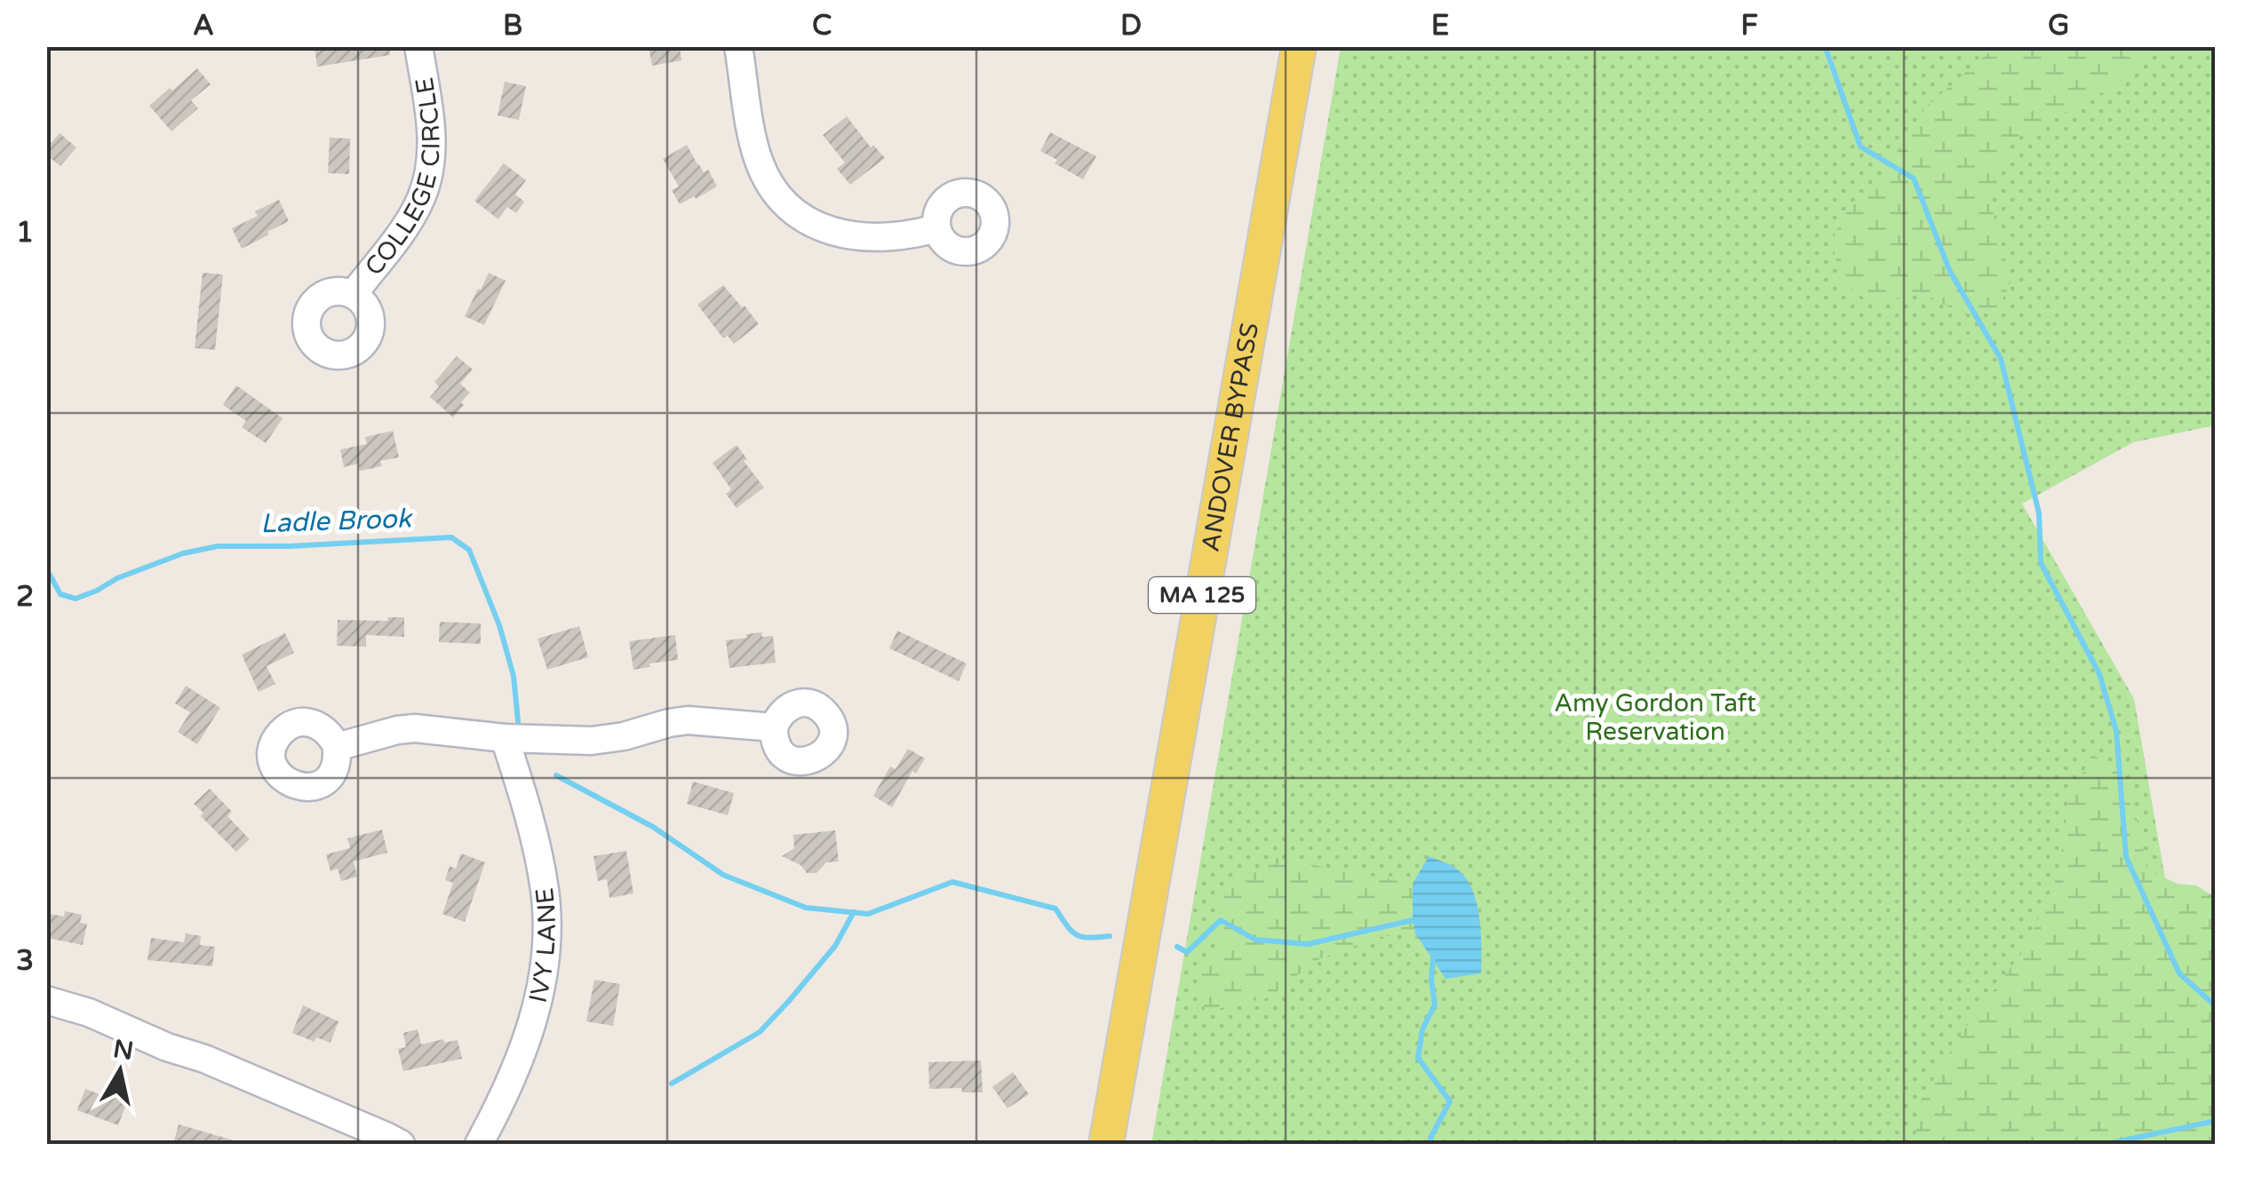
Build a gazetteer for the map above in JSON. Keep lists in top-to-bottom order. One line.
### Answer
{"streets":{"main road":["ANDOVER BYPASS","MA 125"],"street":["COLLEGE CIRCLE","IVY LANE"]},"water":["Ladle Brook"],"parks":["Amy Gordon Taft Reservation"],"north":"top","grid":{"columns":["A","B","C","D","E","F","G"],"rows":["1","2","3"]}}
